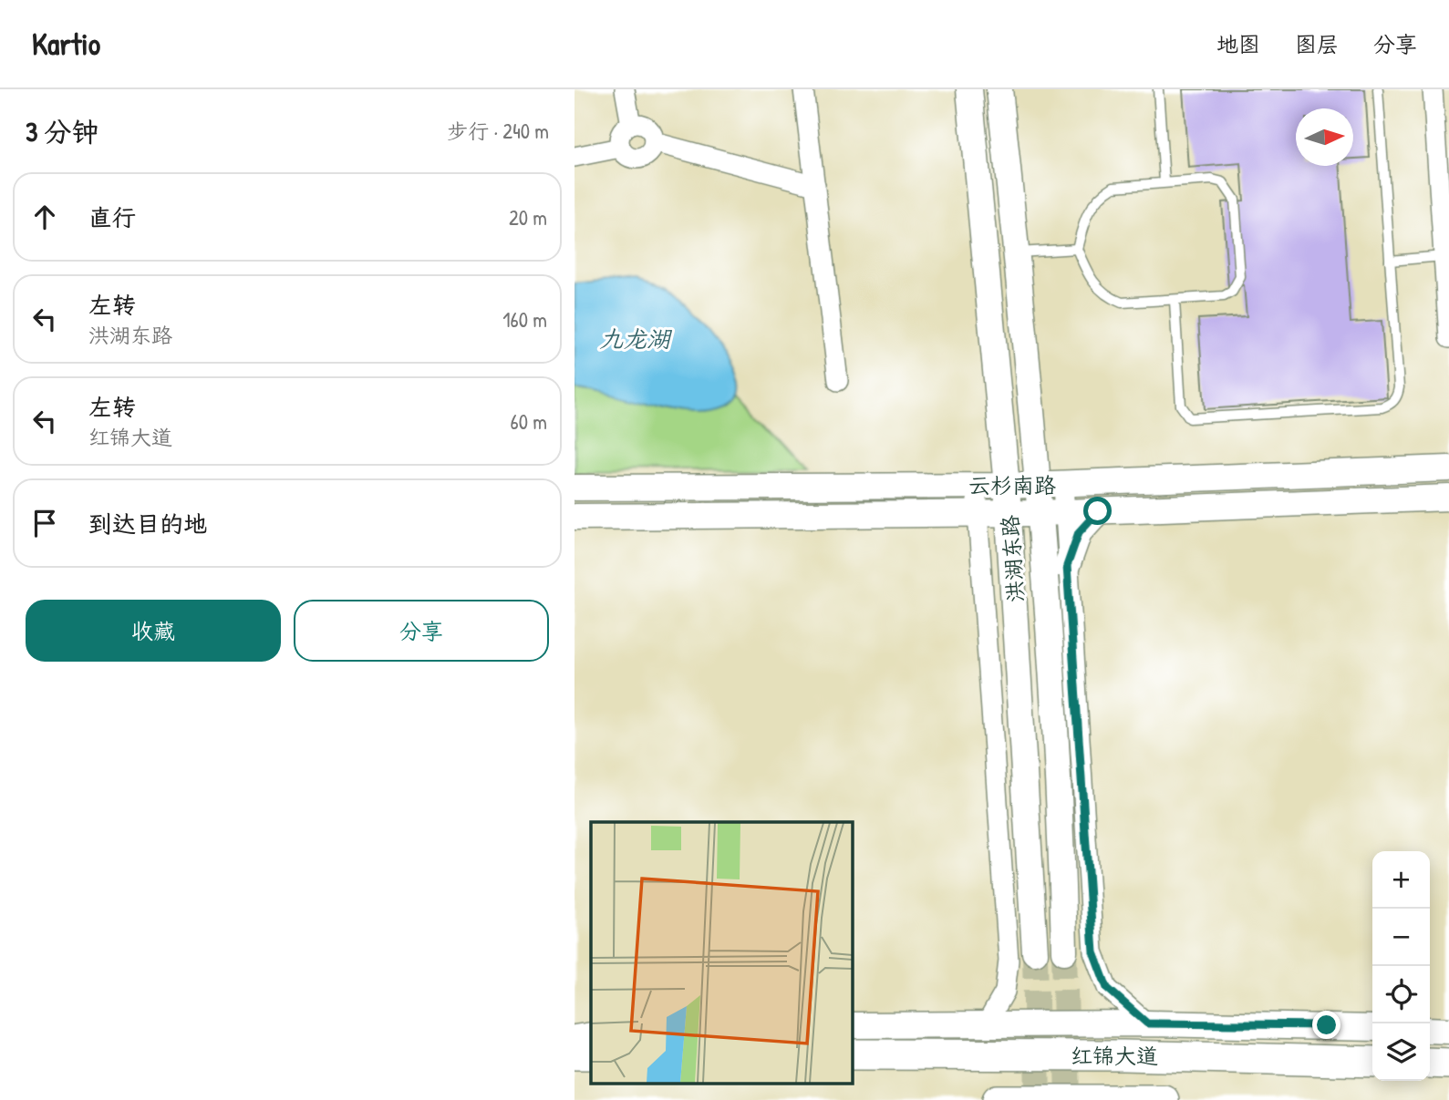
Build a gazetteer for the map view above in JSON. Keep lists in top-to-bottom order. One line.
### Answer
{"streets":{"highway":["红锦大道"],"main road":["云杉南路","洪湖东路"]},"crossings":[["云杉南路","洪湖东路"],["洪湖东路","红锦大道"]],"water":["九龙湖"],"north":"right","page":{"header":"Kartio","nav":["地图","图层","分享"],"heading":["3 分钟","步行 · 240 m"],"list":[["直行","20 m"],["左转","洪湖东路","160 m"],["左转","红锦大道","60 m"],"到达目的地"],"buttons":["收藏","分享"],"map_buttons":["+","−"]}}
